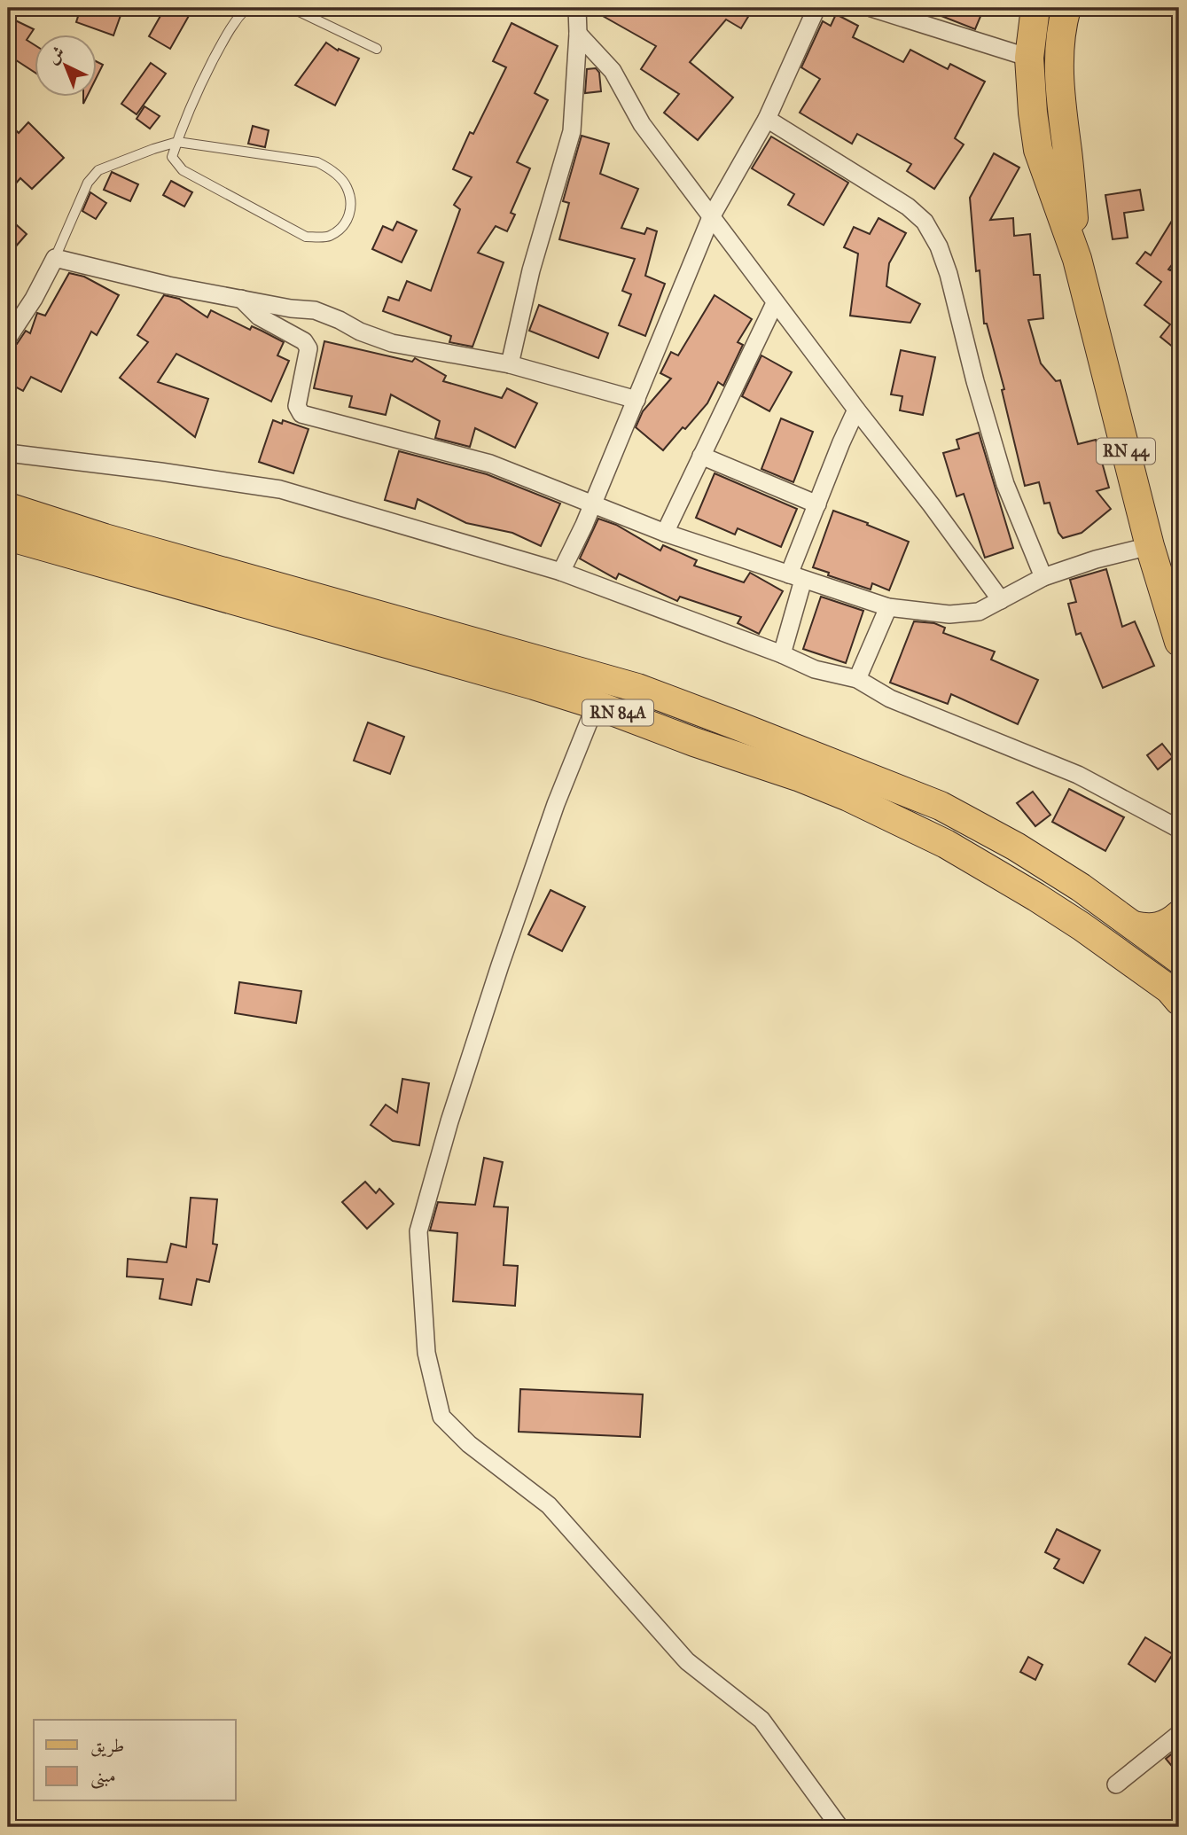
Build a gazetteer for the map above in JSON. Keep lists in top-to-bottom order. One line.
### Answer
{"streets":{"main road":["RN 44","RN 84A"]},"legend":["طريق","مبنى"],"north":"top left"}
